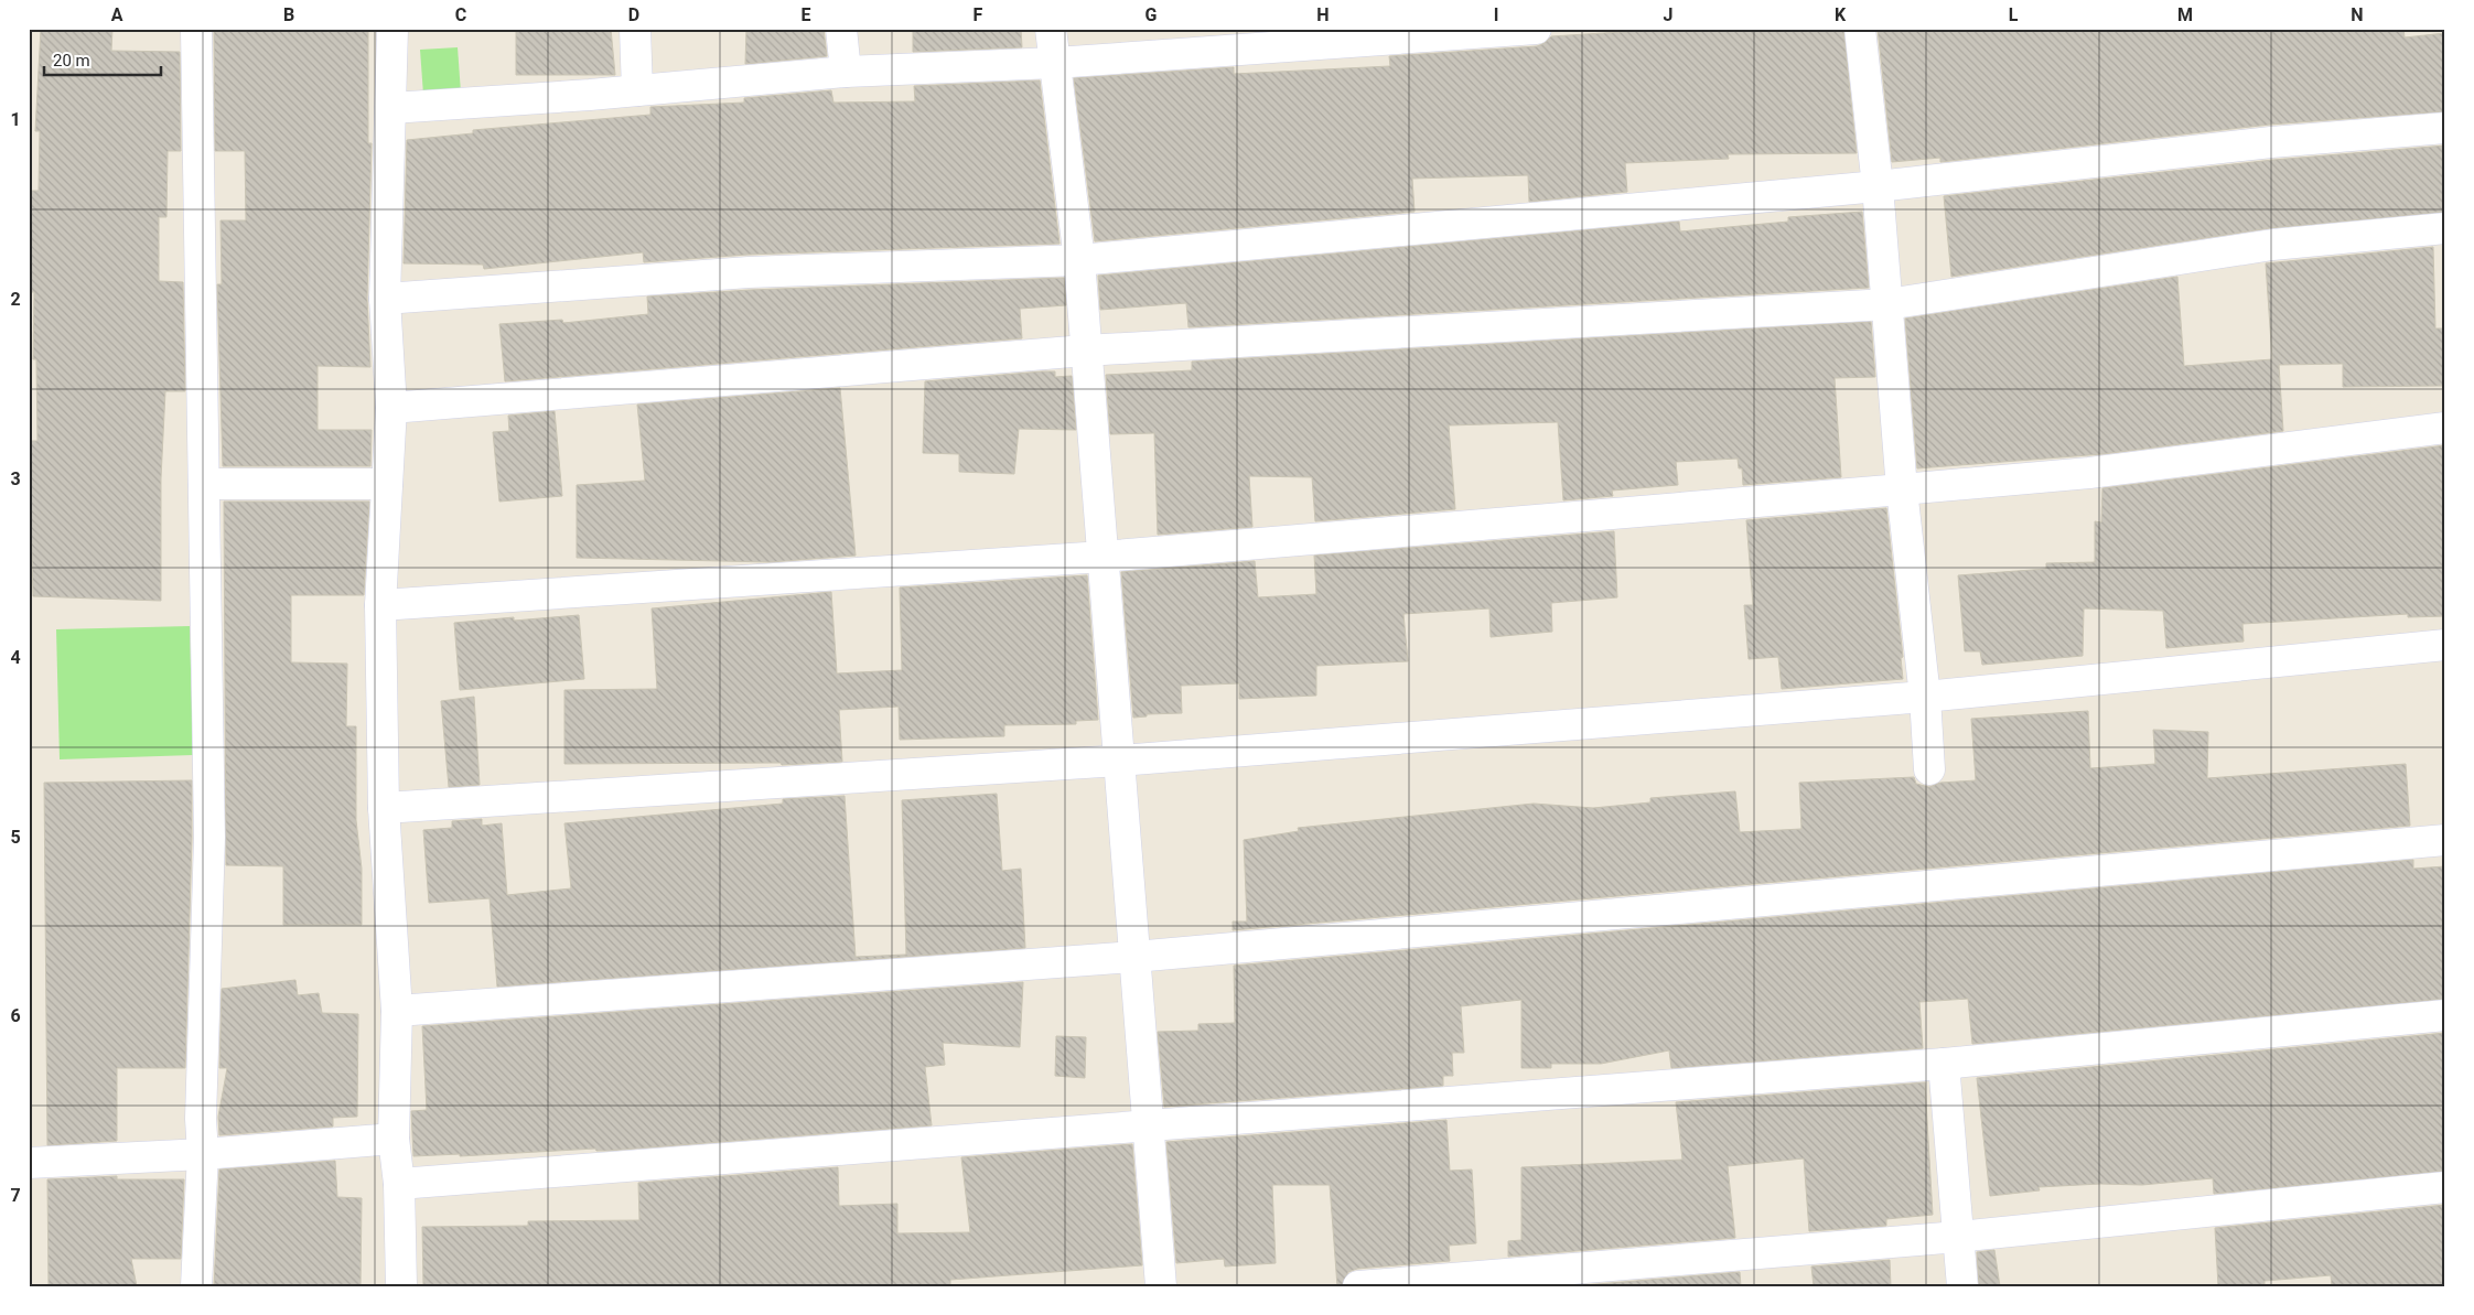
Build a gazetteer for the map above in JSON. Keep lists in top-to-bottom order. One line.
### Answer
{"scale_bar":"20 m","grid":{"columns":["A","B","C","D","E","F","G","H","I","J","K","L","M","N"],"rows":["1","2","3","4","5","6","7"]}}
